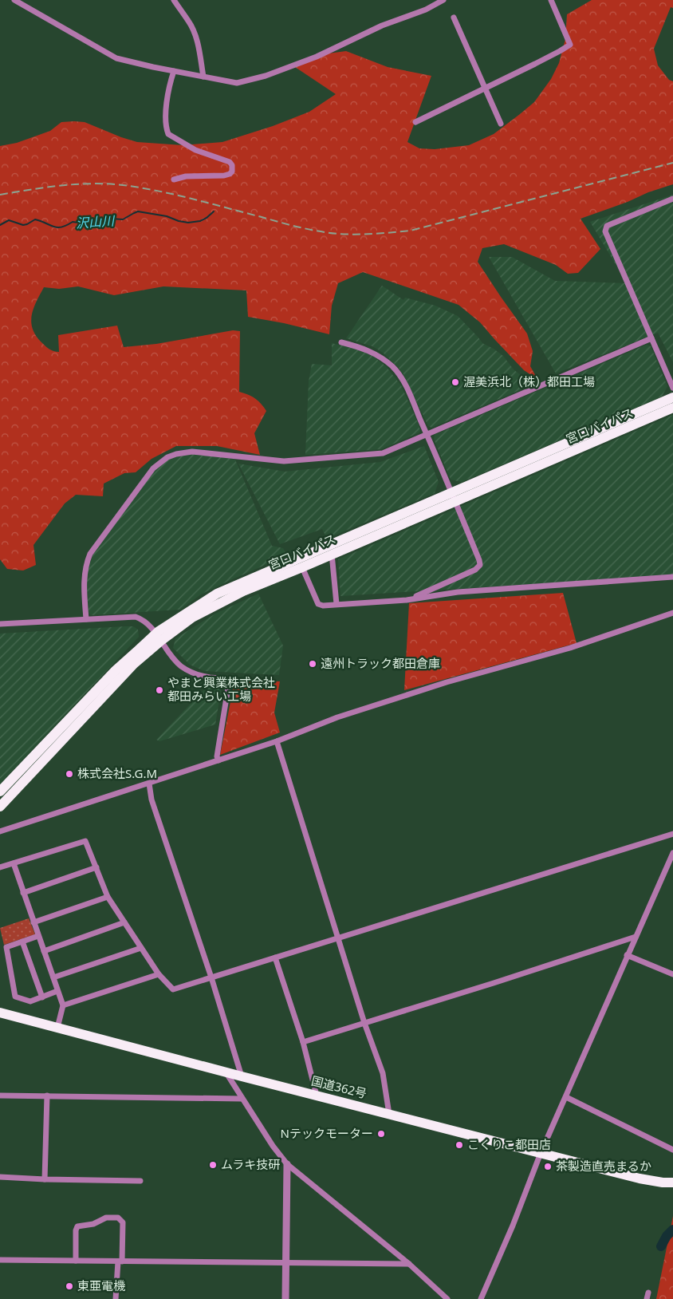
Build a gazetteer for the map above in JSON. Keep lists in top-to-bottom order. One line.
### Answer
{"streets":{"highway":["宮口バイパス","国道362号"]},"water":["沢山川"],"places":["渥美浜北（株）都田工場","遠州トラック都田倉庫","やまと興業株式会社 都田みらい工場","株式会社S.G.M","Nテックモーター","こくりこ都田店","ムラキ技研","茶製造直売まるか","東亜電機"]}
